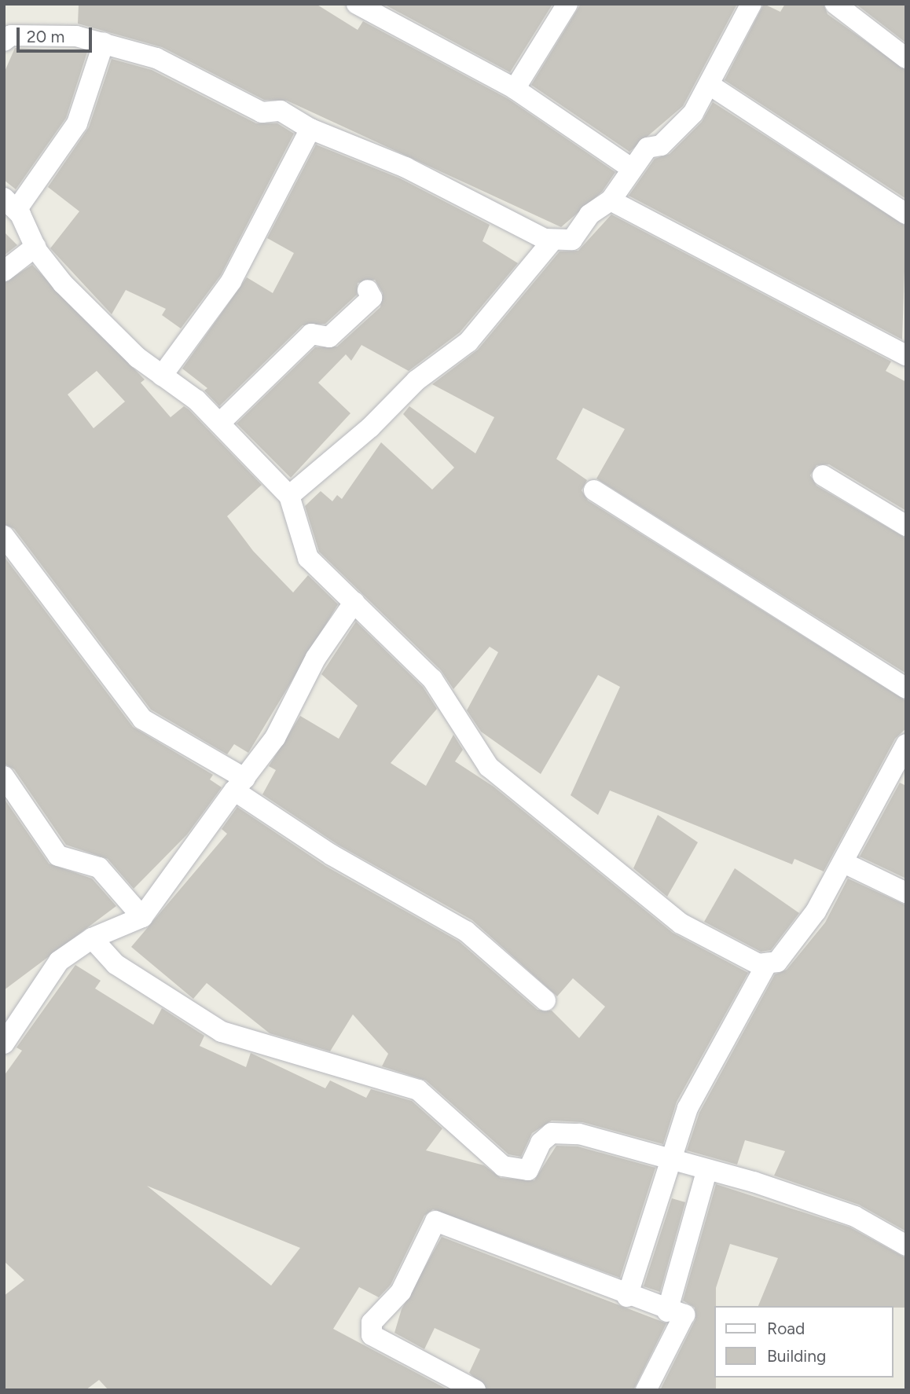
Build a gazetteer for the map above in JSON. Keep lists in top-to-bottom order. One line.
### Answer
{"legend":["Road","Building"],"scale_bar":"20 m"}
